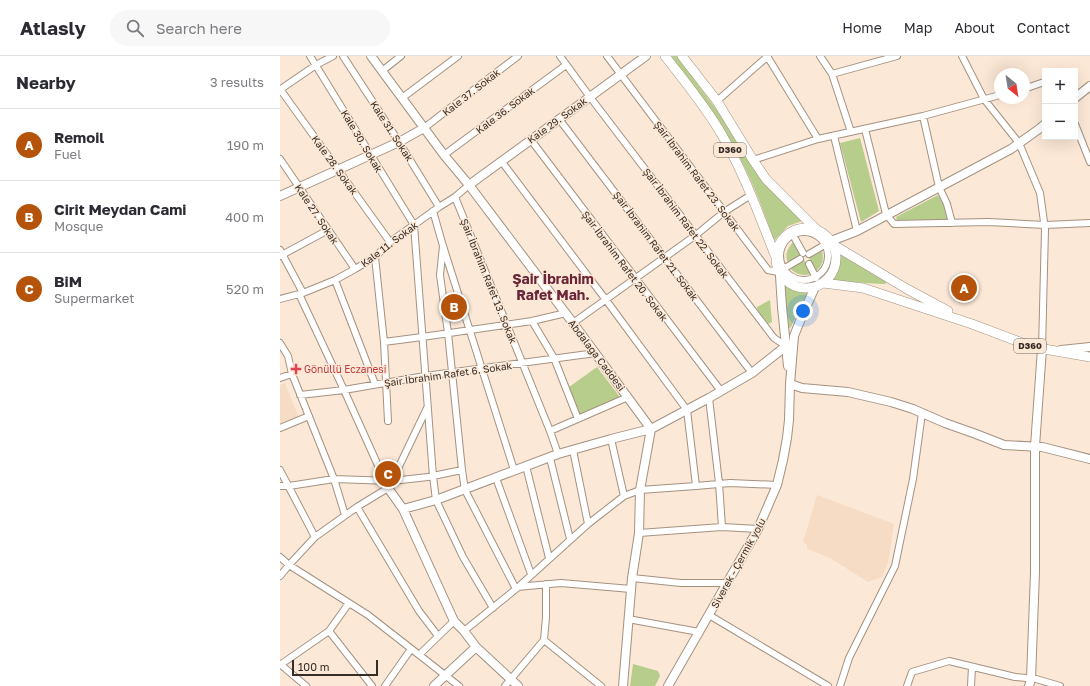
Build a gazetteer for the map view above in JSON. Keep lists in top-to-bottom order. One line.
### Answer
{"streets":{"main road":["D360"],"street":["Kale 37. Sokak","Kale 36. Sokak","Kale 29. Sokak","Kale 31. Sokak","Kale 30. Sokak","Kale 28. Sokak","Şair İbrahim Rafet 23. Sokak","Kale 27. Sokak","Şair İbrahim Rafet 22. Sokak","Kale 11. Sokak","Şair İbrahim Rafet 21. Sokak","Şair İbrahim Rafet 20. Sokak","Şair İbrahim Rafet 13. Sokak","Abdalağa Caddesi","Şair İbrahim Rafet 6. Sokak","Siverek - Çermik yolu"]},"crossings":[["Kale 37. Sokak","Abdalağa Caddesi"],["Kale 36. Sokak","Şair İbrahim Rafet 22. Sokak"],["Kale 36. Sokak","Abdalağa Caddesi"],["Kale 29. Sokak","Şair İbrahim Rafet 23. Sokak"],["Kale 29. Sokak","Şair İbrahim Rafet 22. Sokak"],["Kale 29. Sokak","Kale 11. Sokak"],["Kale 29. Sokak","Şair İbrahim Rafet 21. Sokak"],["Kale 29. Sokak","Şair İbrahim Rafet 20. Sokak"],["Kale 29. Sokak","Abdalağa Caddesi"],["Kale 31. Sokak","Kale 11. Sokak"],["Kale 30. Sokak","Kale 11. Sokak"],["D360","Siverek - Çermik yolu"],["Kale 28. Sokak","Kale 11. Sokak"],["Şair İbrahim Rafet 23. Sokak","Siverek - Çermik yolu"],["Kale 27. Sokak","Kale 11. Sokak"],["Şair İbrahim Rafet 22. Sokak","Siverek - Çermik yolu"],["Kale 11. Sokak","Şair İbrahim Rafet 13. Sokak"],["Kale 11. Sokak","Abdalağa Caddesi"],["Şair İbrahim Rafet 13. Sokak","Şair İbrahim Rafet 6. Sokak"],["Abdalağa Caddesi","Şair İbrahim Rafet 6. Sokak"]],"districts":["Şair İbrahim Rafet Mah."],"places":{"health":["Gönüllü Eczanesi"]},"scale_bar":"100 m","north":"bottom right","page":{"header":"Atlasly","search":"Search here","nav":["Home","Map","About","Contact"],"heading":["Nearby","3 results"],"map_buttons":["+","−"],"list":[{"mark":"A","name":"Remoil","note":"Fuel","value":"190 m"},{"mark":"B","name":"Cirit Meydan Cami","note":"Mosque","value":"400 m"},{"mark":"C","name":"BiM","note":"Supermarket","value":"520 m"}],"pins":["A","B","C"],"scale":"100 m"}}
